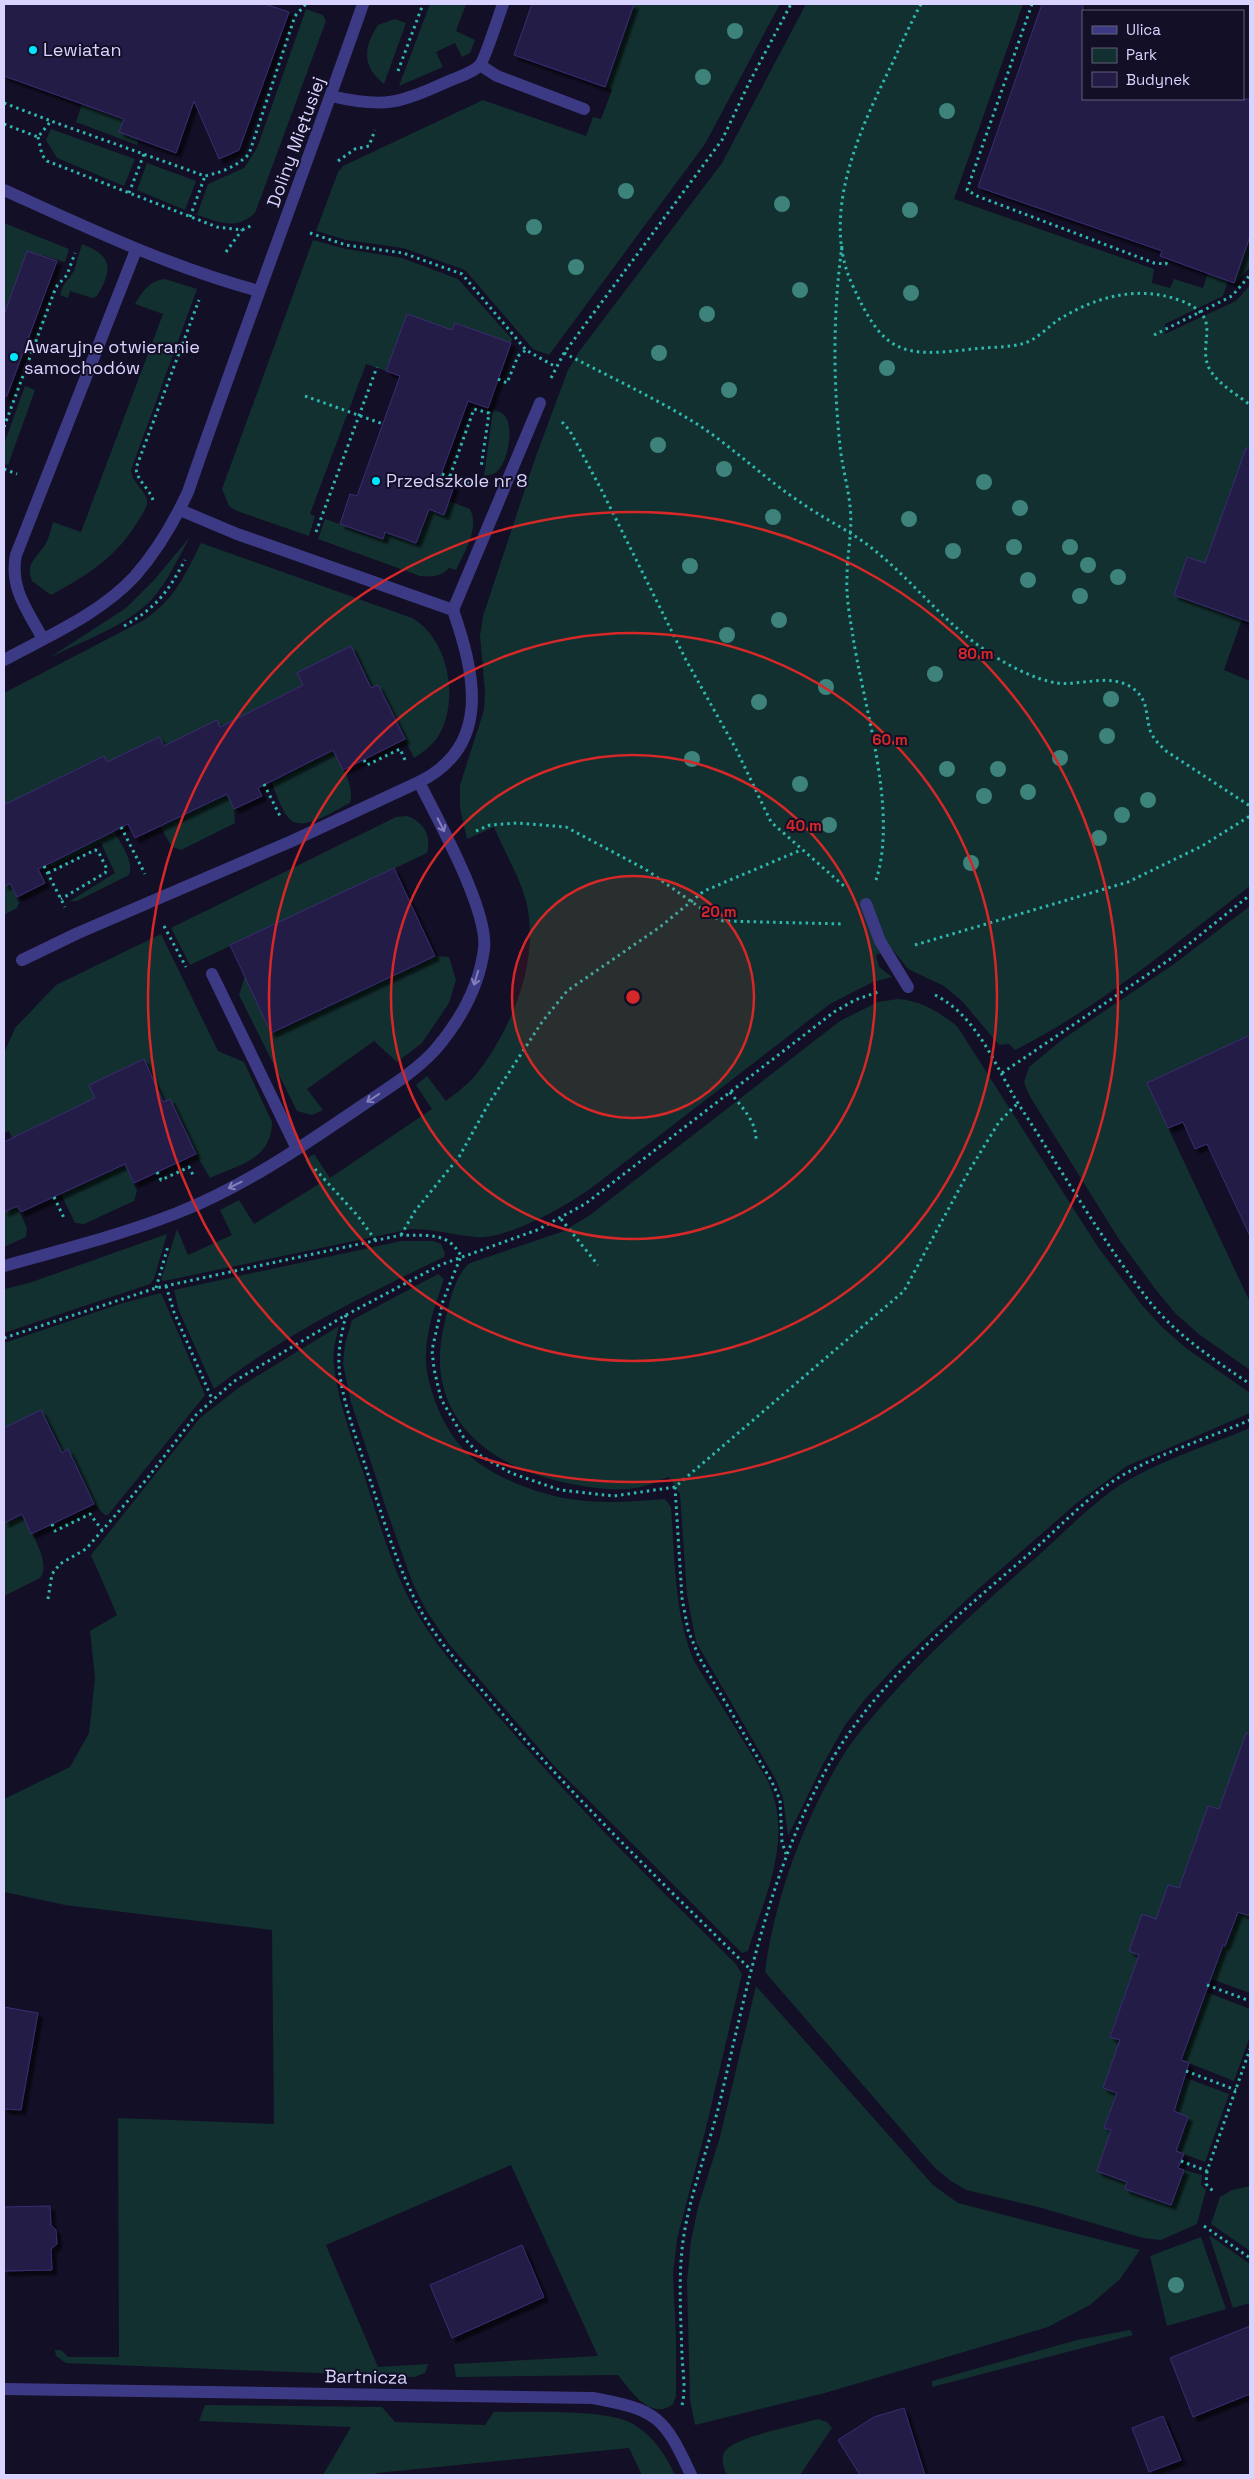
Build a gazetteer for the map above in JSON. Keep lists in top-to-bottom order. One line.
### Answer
{"streets":{"street":["Doliny Miętusiej","Bartnicza"]},"places":["Lewiatan","Awaryjne otwieranie samochodów","Przedszkole nr 8"],"legend":["Ulica","Park","Budynek"],"rings":["80 m","60 m","40 m","20 m"]}
